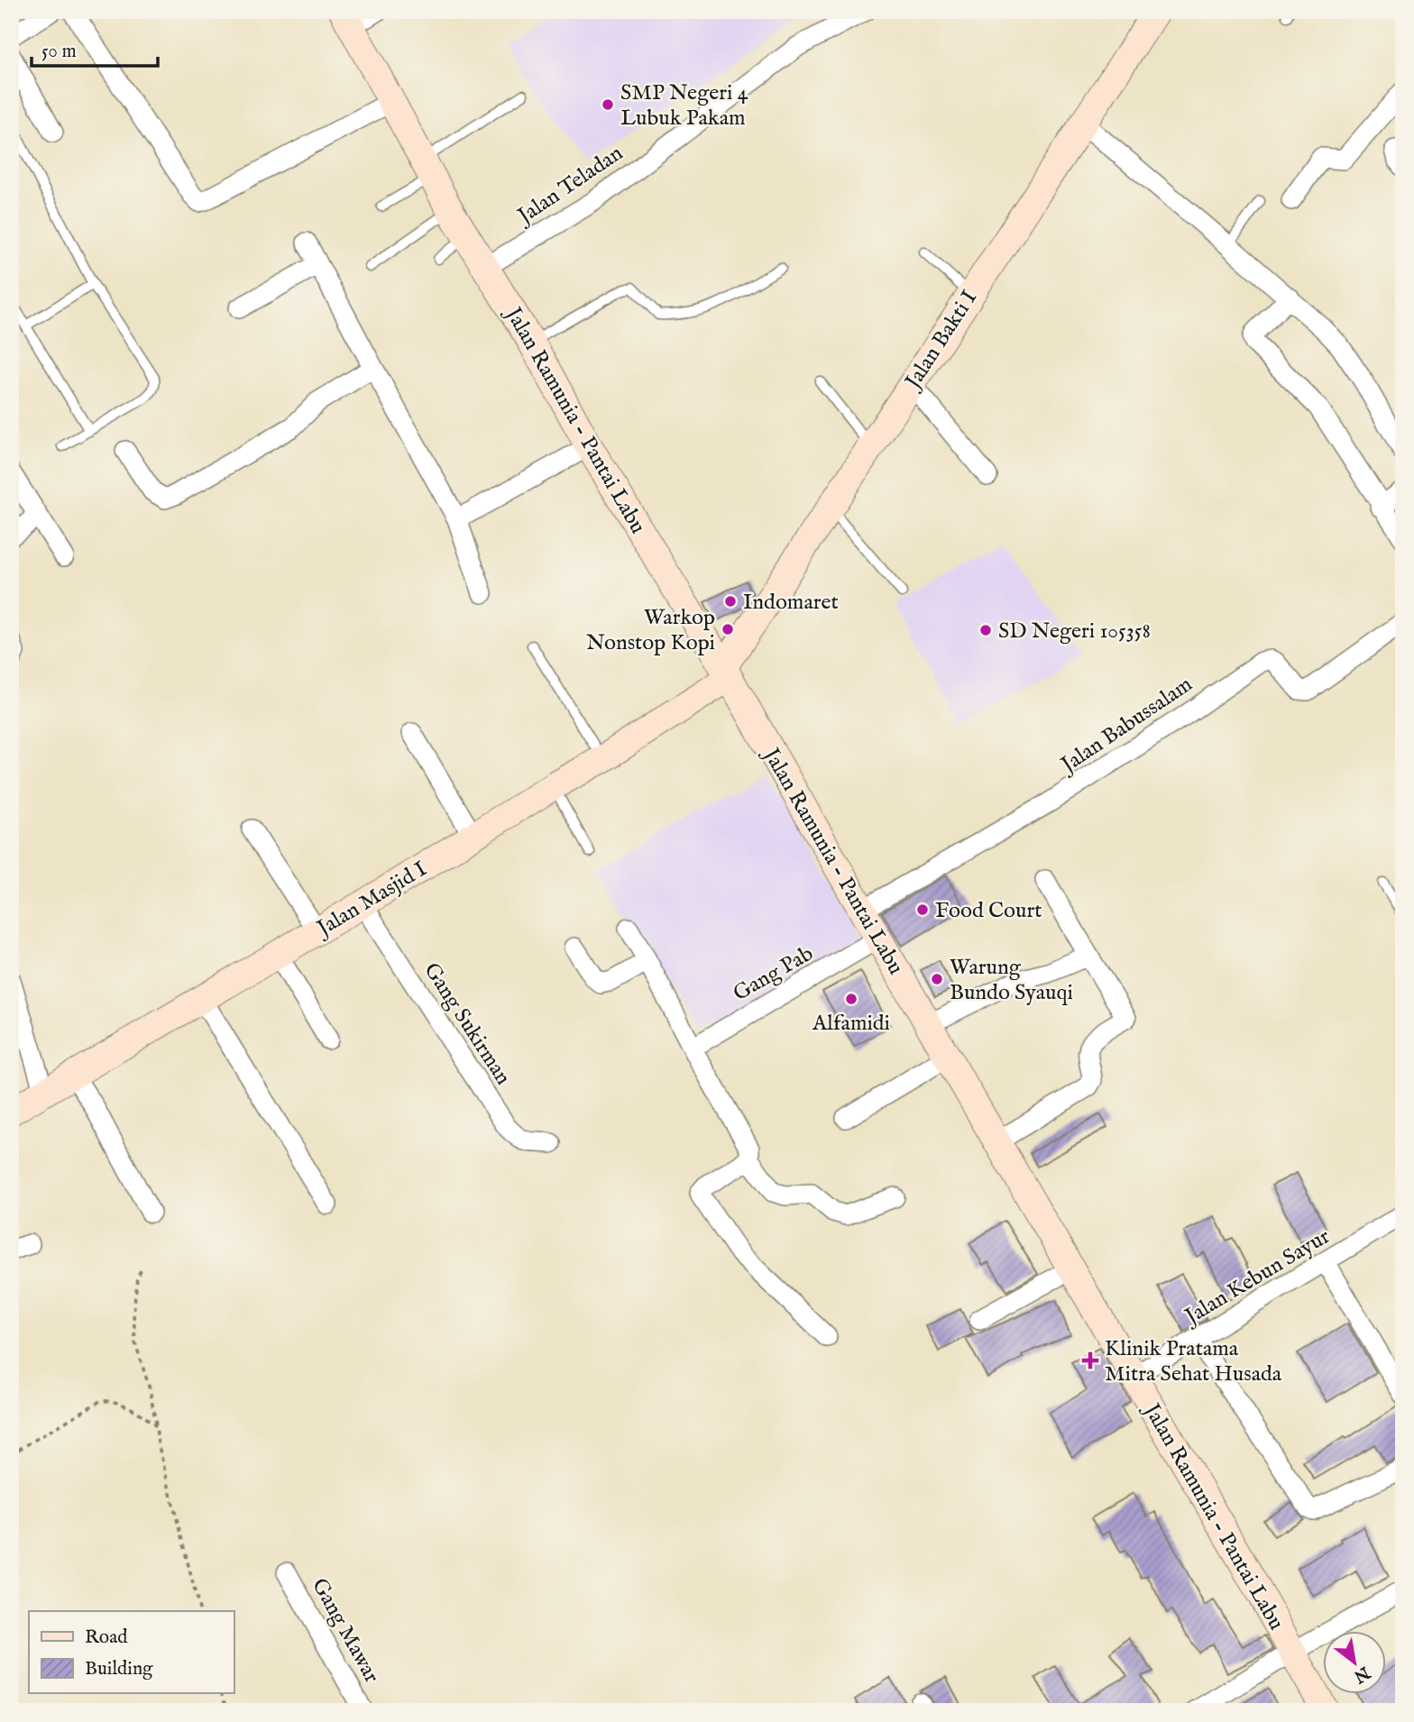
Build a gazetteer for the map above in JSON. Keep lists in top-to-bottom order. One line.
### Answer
{"streets":{"main road":["Jalan Bakti I","Jalan Ramunia - Pantai Labu","Jalan Masjid I"],"street":["Jalan Teladan","Jalan Babussalam","Gang Pab","Gang Sukirman","Jalan Kebun Sayur","Gang Mawar"]},"crossings":[["Jalan Teladan","Jalan Ramunia - Pantai Labu"],["Jalan Bakti I","Jalan Ramunia - Pantai Labu"],["Jalan Bakti I","Jalan Masjid I"],["Jalan Ramunia - Pantai Labu","Jalan Babussalam"],["Jalan Ramunia - Pantai Labu","Jalan Masjid I"],["Jalan Ramunia - Pantai Labu","Gang Pab"],["Jalan Ramunia - Pantai Labu","Jalan Kebun Sayur"],["Jalan Masjid I","Gang Sukirman"]],"places":{"other":["SMP Negeri 4 Lubuk Pakam","Indomaret","Warkop Nonstop Kopi","SD Negeri 105358","Food Court","Warung Bundo Syauqi","Alfamidi"],"health":["Klinik Pratama Mitra Sehat Husada"]},"legend":["Road","Building"],"scale_bar":"50 m","north":"bottom right"}
